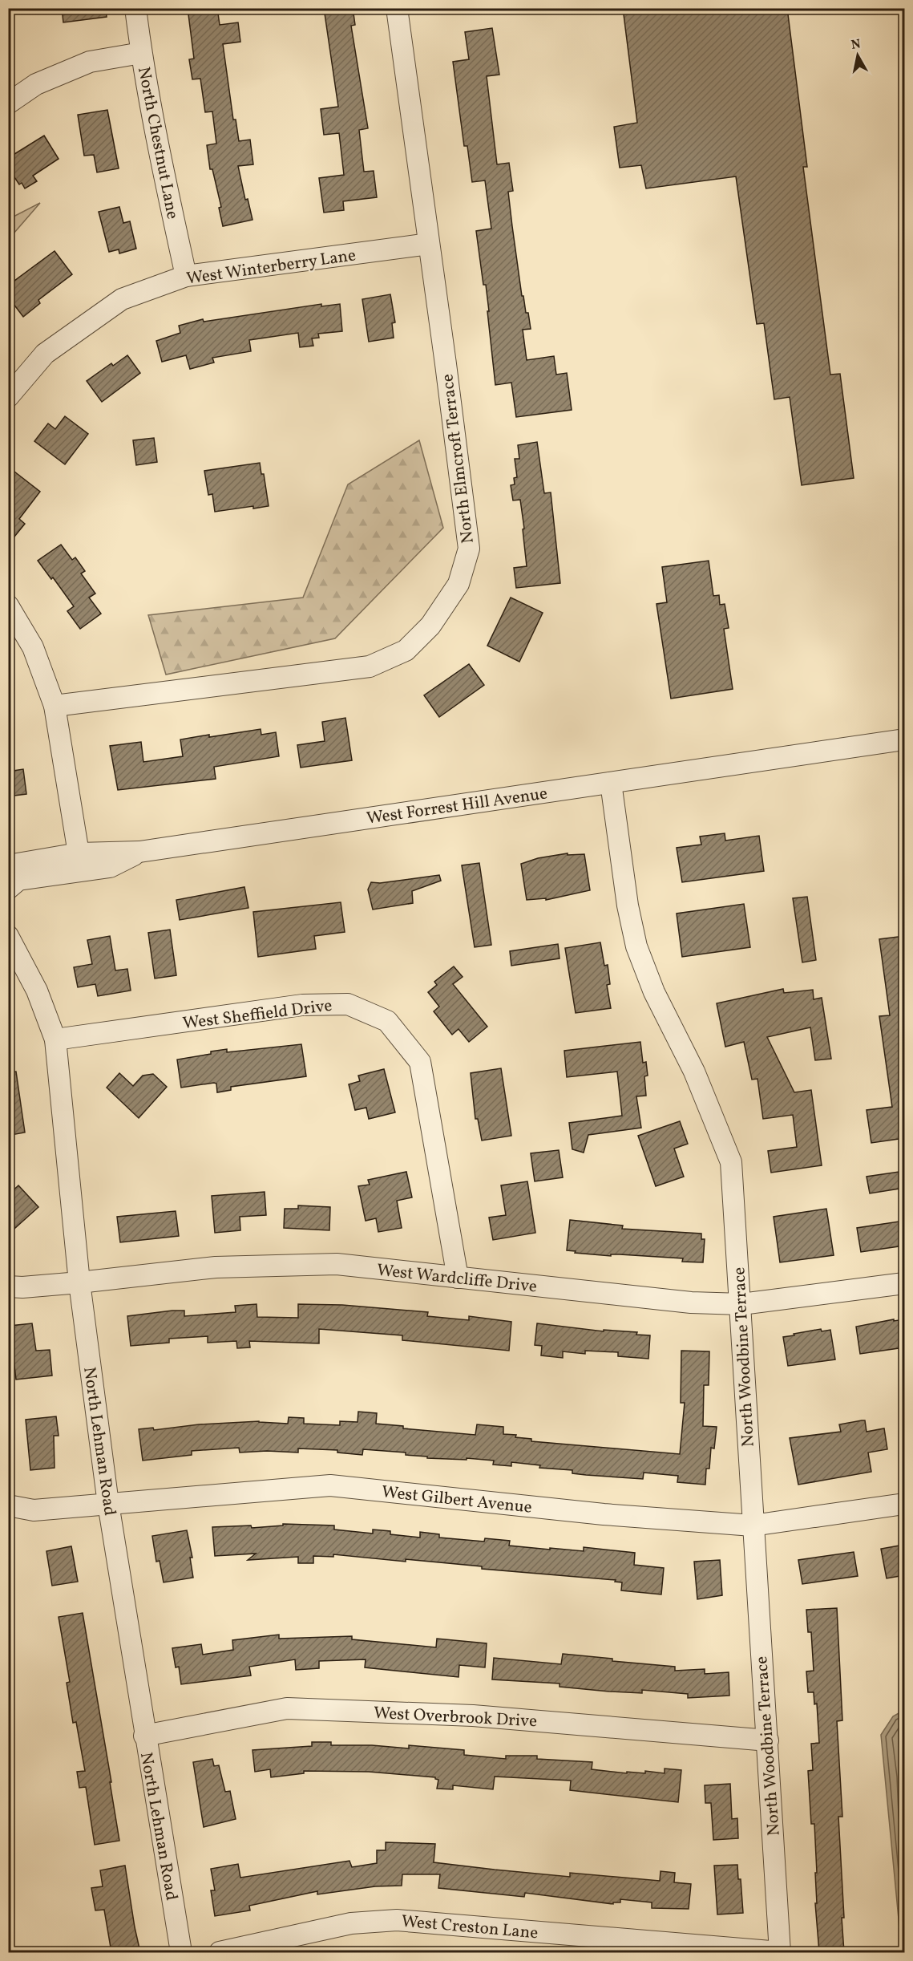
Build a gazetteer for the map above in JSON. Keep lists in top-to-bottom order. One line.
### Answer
{"streets":{"street":["North Chestnut Lane","West Winterberry Lane","North Elmcroft Terrace","West Forrest Hill Avenue","West Sheffield Drive","West Wardcliffe Drive","North Woodbine Terrace","North Lehman Road","West Gilbert Avenue","West Overbrook Drive","West Creston Lane"]},"crossings":[["North Chestnut Lane","West Winterberry Lane"],["West Winterberry Lane","North Elmcroft Terrace"],["West Forrest Hill Avenue","North Woodbine Terrace"],["West Sheffield Drive","West Wardcliffe Drive"],["West Sheffield Drive","North Lehman Road"],["West Wardcliffe Drive","North Woodbine Terrace"],["West Wardcliffe Drive","North Lehman Road"],["North Woodbine Terrace","West Gilbert Avenue"],["North Woodbine Terrace","West Overbrook Drive"],["North Woodbine Terrace","West Creston Lane"],["North Lehman Road","West Gilbert Avenue"],["North Lehman Road","West Overbrook Drive"]],"north":"top"}
